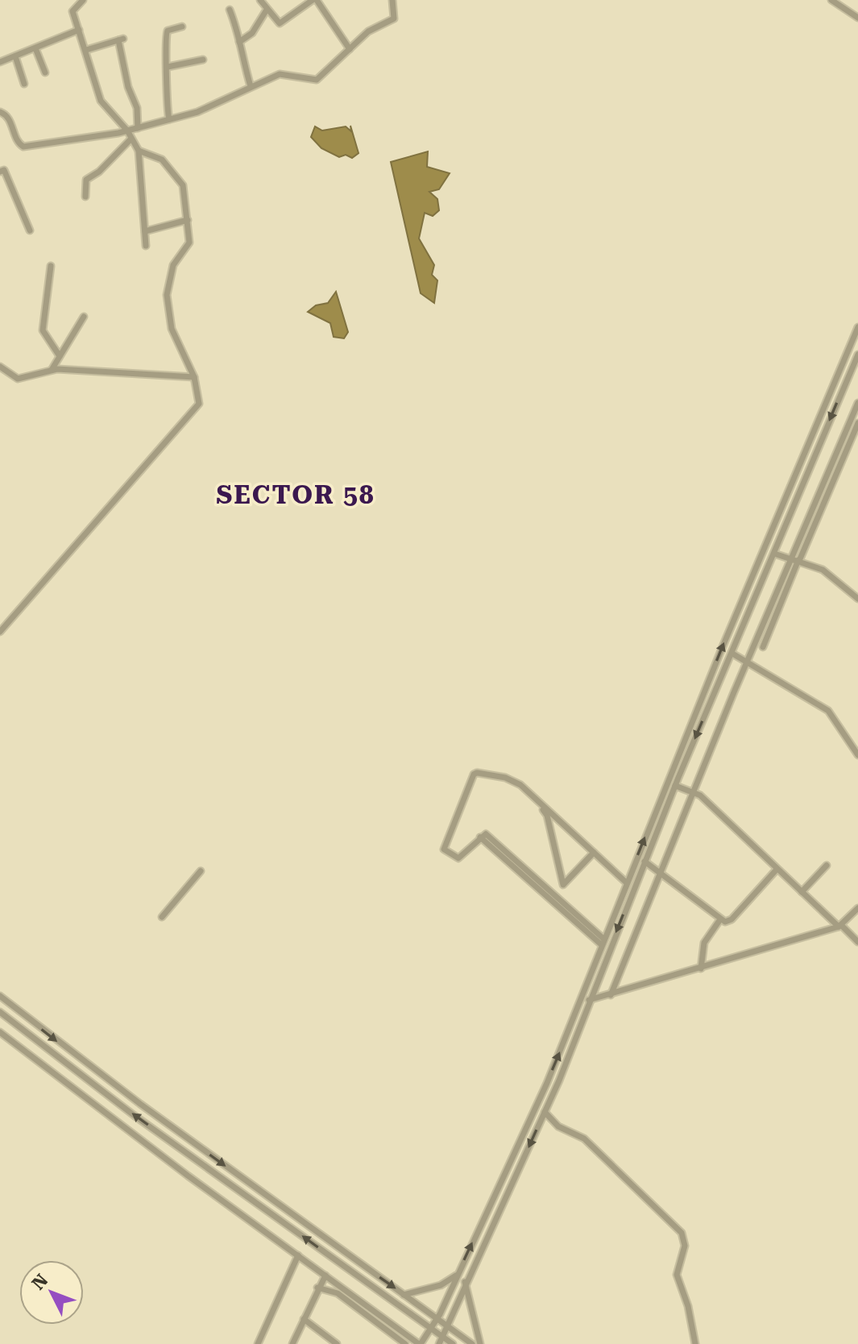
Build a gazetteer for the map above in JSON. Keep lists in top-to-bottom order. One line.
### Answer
{"districts":["SECTOR 58"],"north":"top left"}
